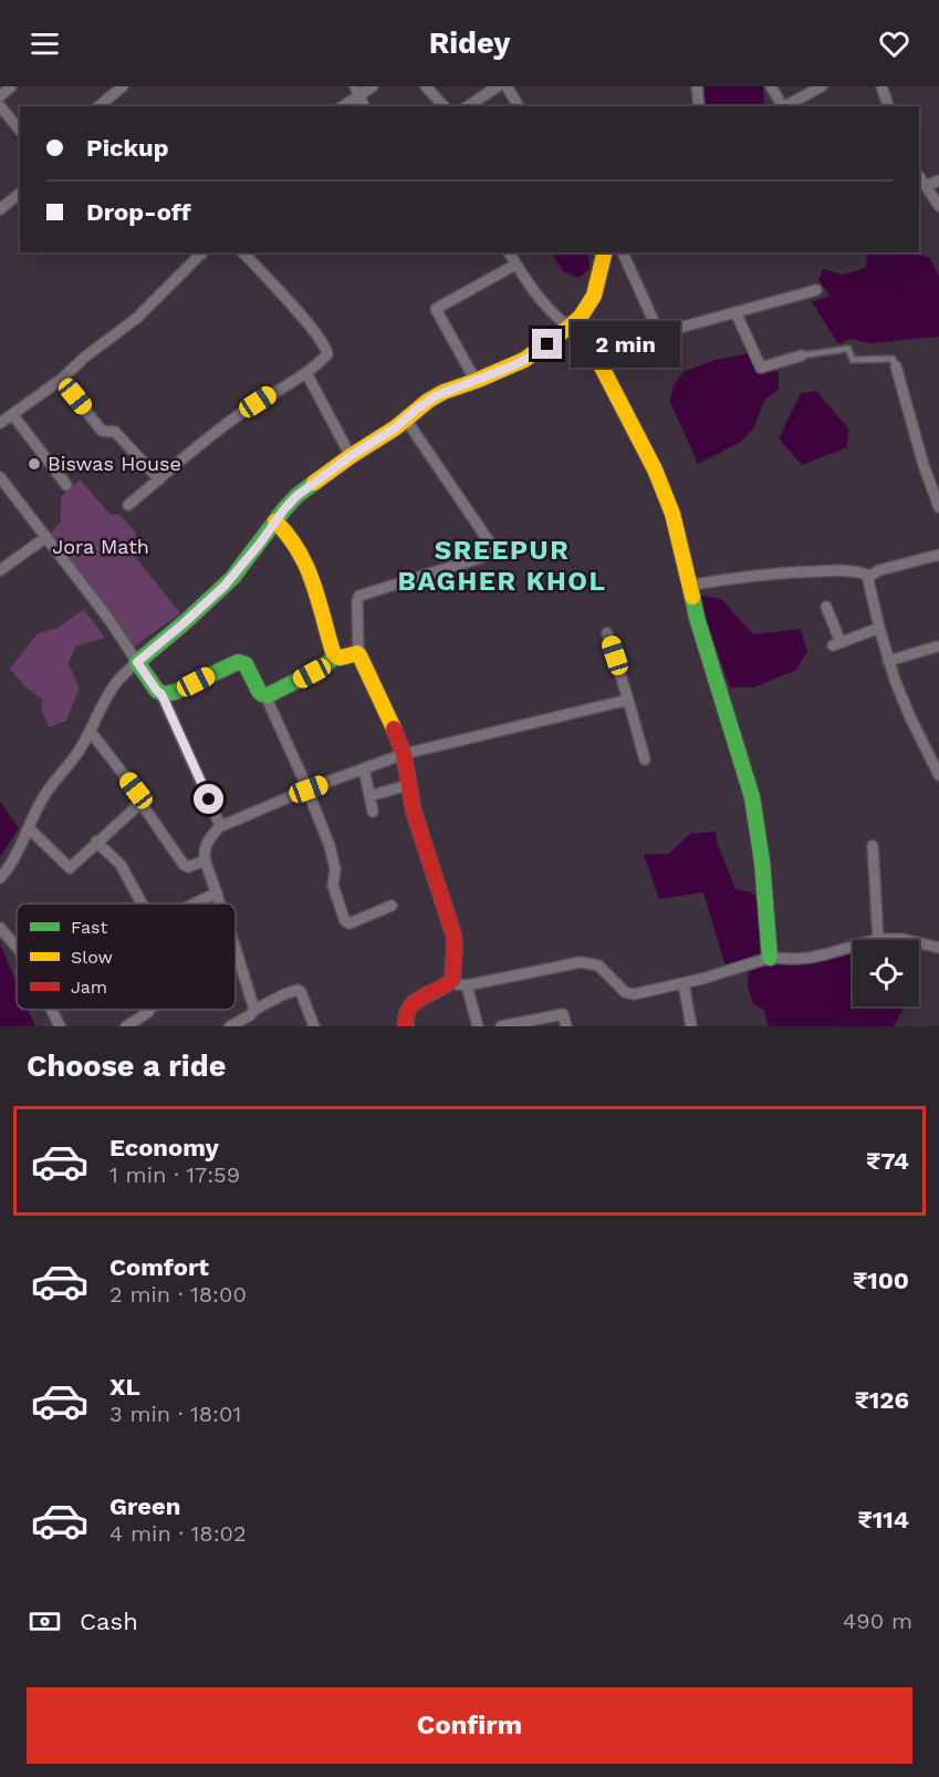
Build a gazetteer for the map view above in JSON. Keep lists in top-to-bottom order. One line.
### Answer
{"districts":["SREEPUR BAGHER KHOL"],"parks":["Jora Math"],"places":["Biswas House"],"legend":["Fast","Slow","Jam"],"page":{"header":"Ridey","banner":["Pickup","Drop-off"],"bubble":"2 min","heading":"Choose a ride","list":[{"name":"Economy","note":"1 min · 17:59","value":"₹74"},{"name":"Comfort","note":"2 min · 18:00","value":"₹100"},{"name":"XL","note":"3 min · 18:01","value":"₹126"},{"name":"Green","note":"4 min · 18:02","value":"₹114"}],"pay":["Cash","490 m"],"buttons":"Confirm"}}
